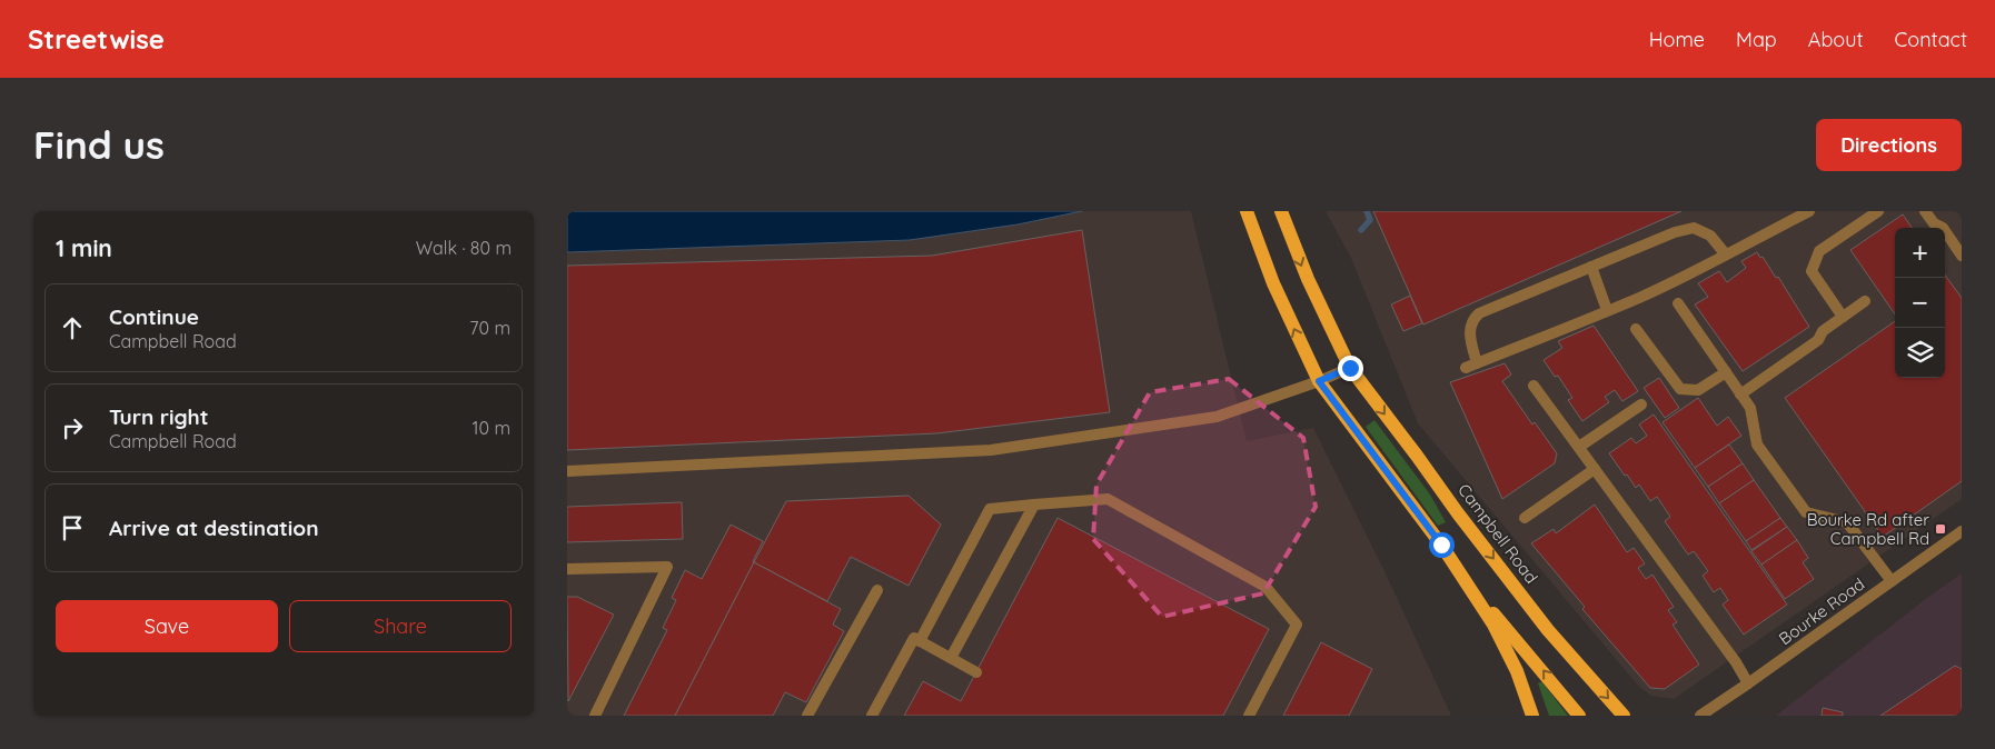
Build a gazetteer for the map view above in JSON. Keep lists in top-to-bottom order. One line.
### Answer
{"streets":{"main road":["Campbell Road"],"street":["Bourke Road"]},"places":{"transit":["Bourke Rd after Campbell Rd"]},"page":{"header":"Streetwise","nav":["Home","Map","About","Contact"],"buttons":["Directions",["Save","Share"]],"title":"Find us","heading":["1 min","Walk · 80 m"],"map_buttons":["+","−"],"list":[["Continue","Campbell Road","70 m"],["Turn right","Campbell Road","10 m"],"Arrive at destination"]}}
